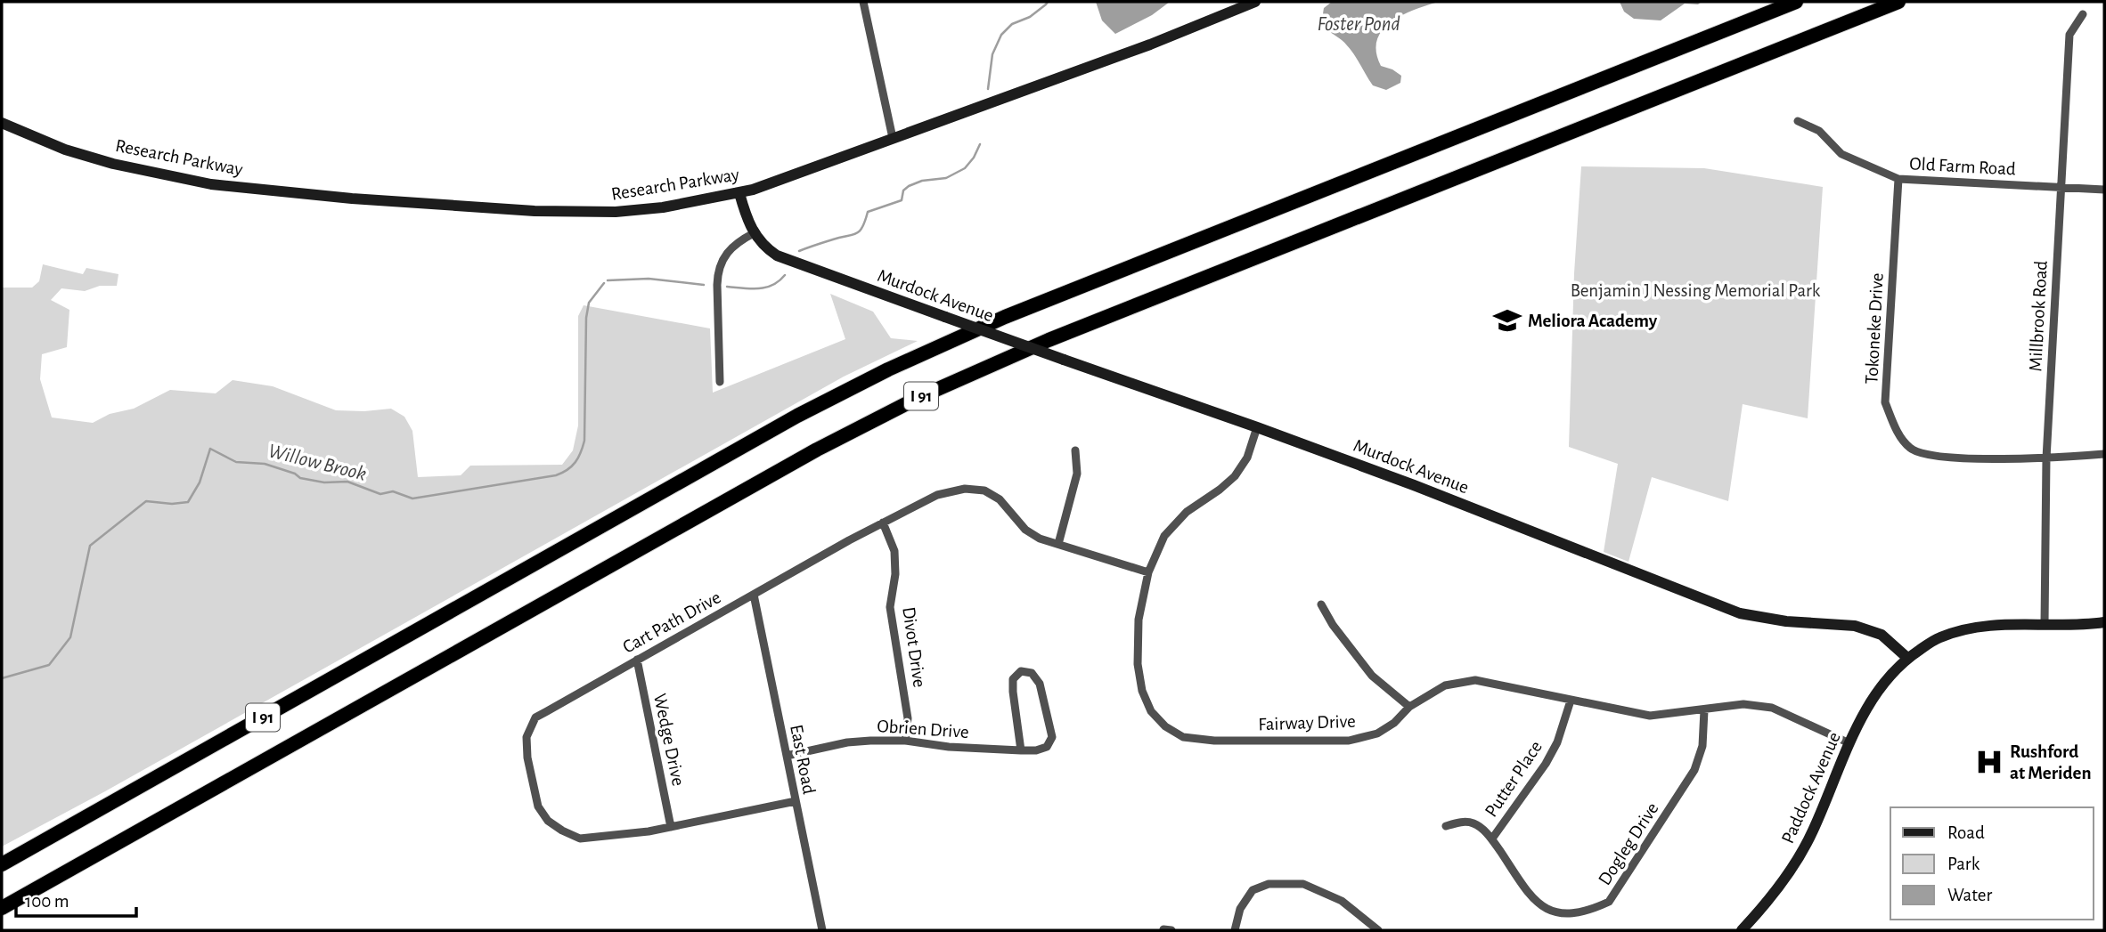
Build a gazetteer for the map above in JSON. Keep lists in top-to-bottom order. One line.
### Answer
{"streets":{"highway":["I 91"],"main road":["Research Parkway","Murdock Avenue","Paddock Avenue"],"street":["Old Farm Road","Millbrook Road","Tokoneke Drive","Cart Path Drive","Divot Drive","Fairway Drive","Obrien Drive","Wedge Drive","East Road","Putter Place","Dogleg Drive"]},"crossings":[["Research Parkway","Murdock Avenue"],["Old Farm Road","Millbrook Road"],["Old Farm Road","Tokoneke Drive"],["Murdock Avenue","Fairway Drive"],["Murdock Avenue","Paddock Avenue"],["Millbrook Road","Tokoneke Drive"],["Cart Path Drive","Divot Drive"],["Cart Path Drive","Fairway Drive"],["Cart Path Drive","Wedge Drive"],["Cart Path Drive","East Road"],["Divot Drive","Obrien Drive"],["Fairway Drive","Putter Place"],["Fairway Drive","Paddock Avenue"],["Fairway Drive","Dogleg Drive"],["Obrien Drive","East Road"],["Putter Place","Dogleg Drive"]],"water":["Foster Pond","Willow Brook"],"parks":["Benjamin J Nessing Memorial Park"],"places":{"school or university":["Meliora Academy"],"hospital":["Rushford at Meriden"]},"legend":["Road","Park","Water"],"scale_bar":"100 m"}
